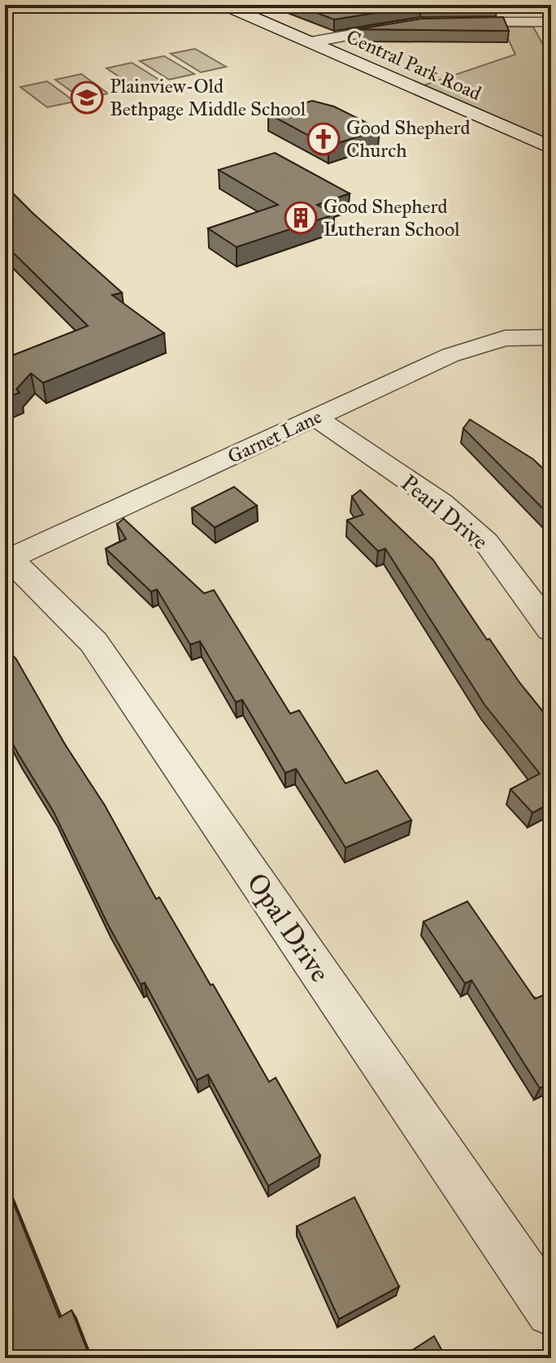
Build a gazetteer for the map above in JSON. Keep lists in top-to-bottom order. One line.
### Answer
{"streets":{"street":["Central Park Road","Garnet Lane","Pearl Drive","Opal Drive"]},"crossings":[["Garnet Lane","Pearl Drive"],["Garnet Lane","Opal Drive"]],"places":{"school or university":["Plainview-Old Bethpage Middle School"],"church":["Good Shepherd Church"],"building":["Good Shepherd Lutheran School"]}}
